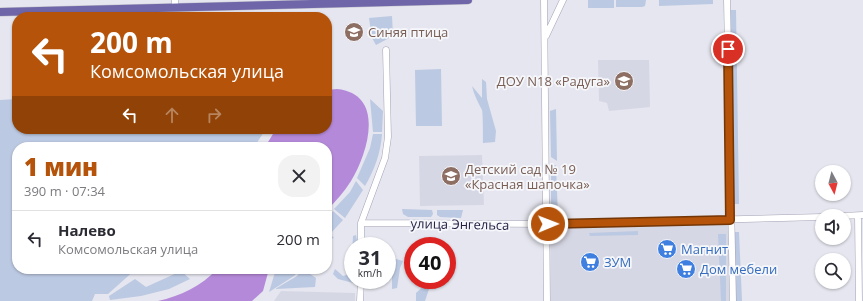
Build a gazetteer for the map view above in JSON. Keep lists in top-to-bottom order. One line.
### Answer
{"streets":{"street":["улица Энгельса"]},"places":{"school or university":["Синяя птица","ДОУ N18 «Радуга»","Детский сад № 19 «Красная шапочка»"],"supermarket":["Магнит","ЗУМ","Дом мебели"]},"north":"bottom","page":{"turn":["200 m","Комсомольская улица"],"heading":["1 мин","390 m · 07:34"],"list":[{"name":"Налево","note":"Комсомольская улица","value":"200 m"}],"speed":"31 km/h","limit":"40"}}
